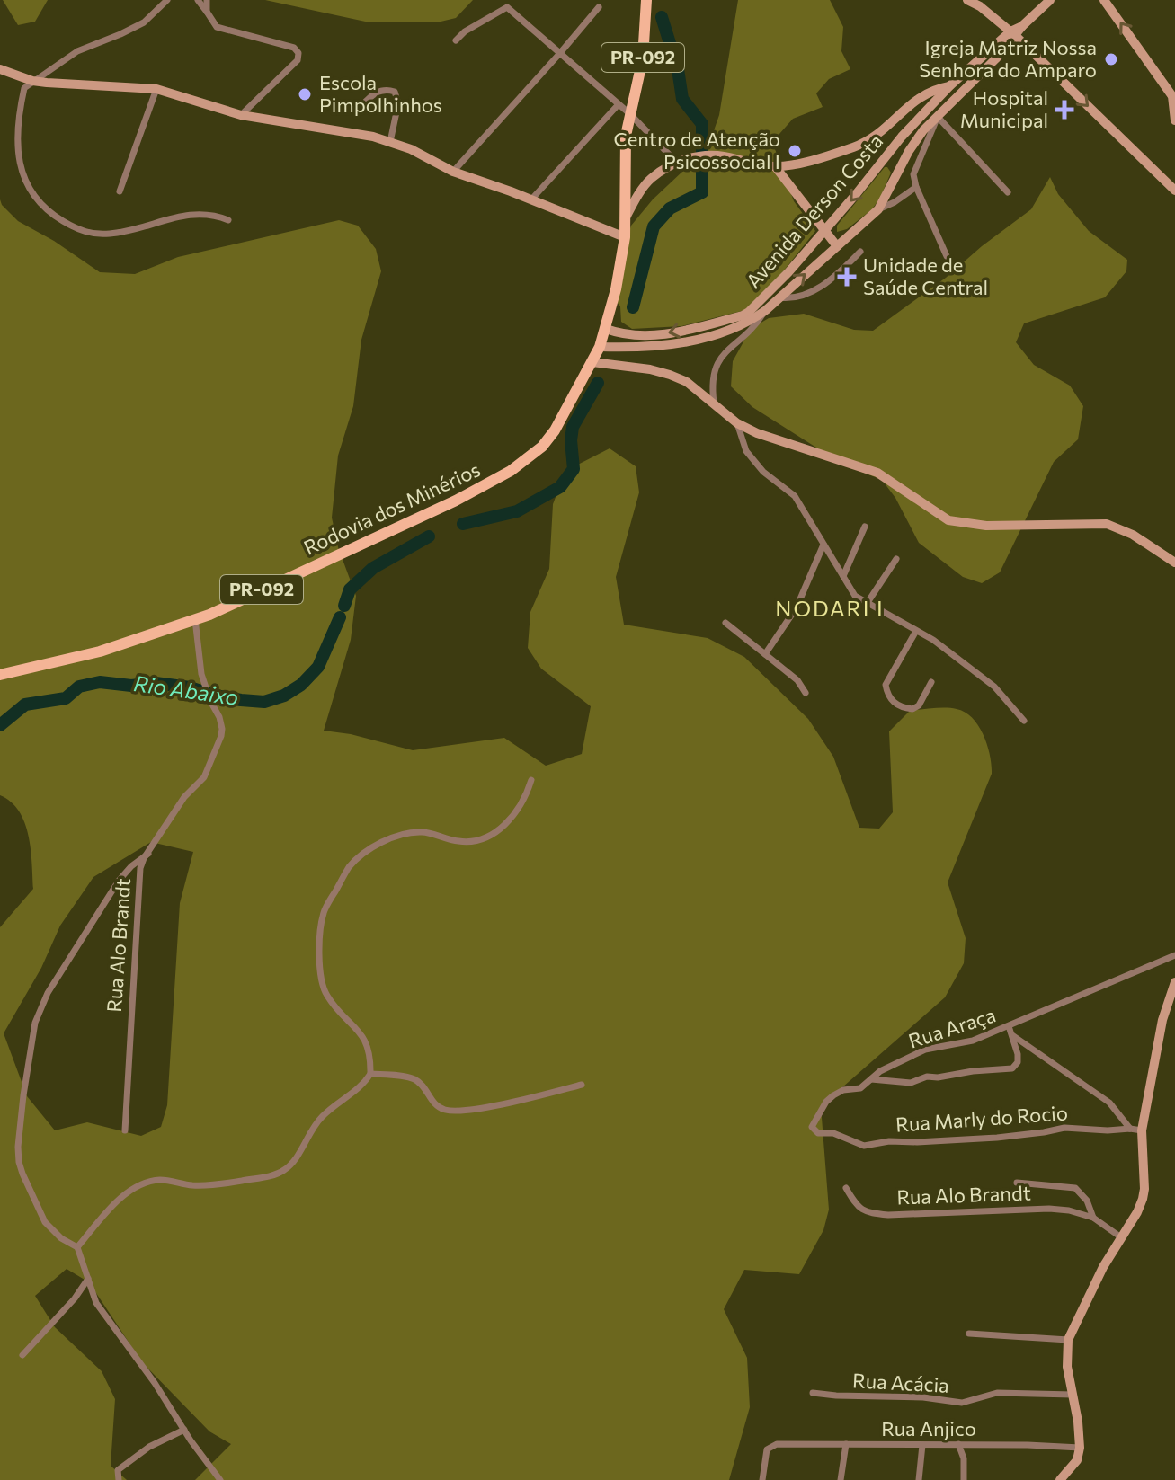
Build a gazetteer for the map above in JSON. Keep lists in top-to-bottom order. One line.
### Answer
{"streets":{"main road":["PR-092","Rodovia dos Minérios"],"street":["Avenida Derson Costa","Rua Alo Brandt","Rua Araça","Rua Marly do Rocio","Rua Acácia","Rua Anjico"]},"crossings":[["PR-092","Avenida Derson Costa"],["PR-092","Rodovia dos Minérios"],["Avenida Derson Costa","Rodovia dos Minérios"],["Rodovia dos Minérios","Rua Alo Brandt"],["Rua Araça","Rua Marly do Rocio"]],"districts":["NODARI I"],"water":["Rio Abaixo"],"places":{"other":["Igreja Matriz Nossa Senhora do Amparo","Escola Pimpolhinhos","Centro de Atenção Psicossocial I"],"health":["Hospital Municipal","Unidade de Saúde Central"]}}
